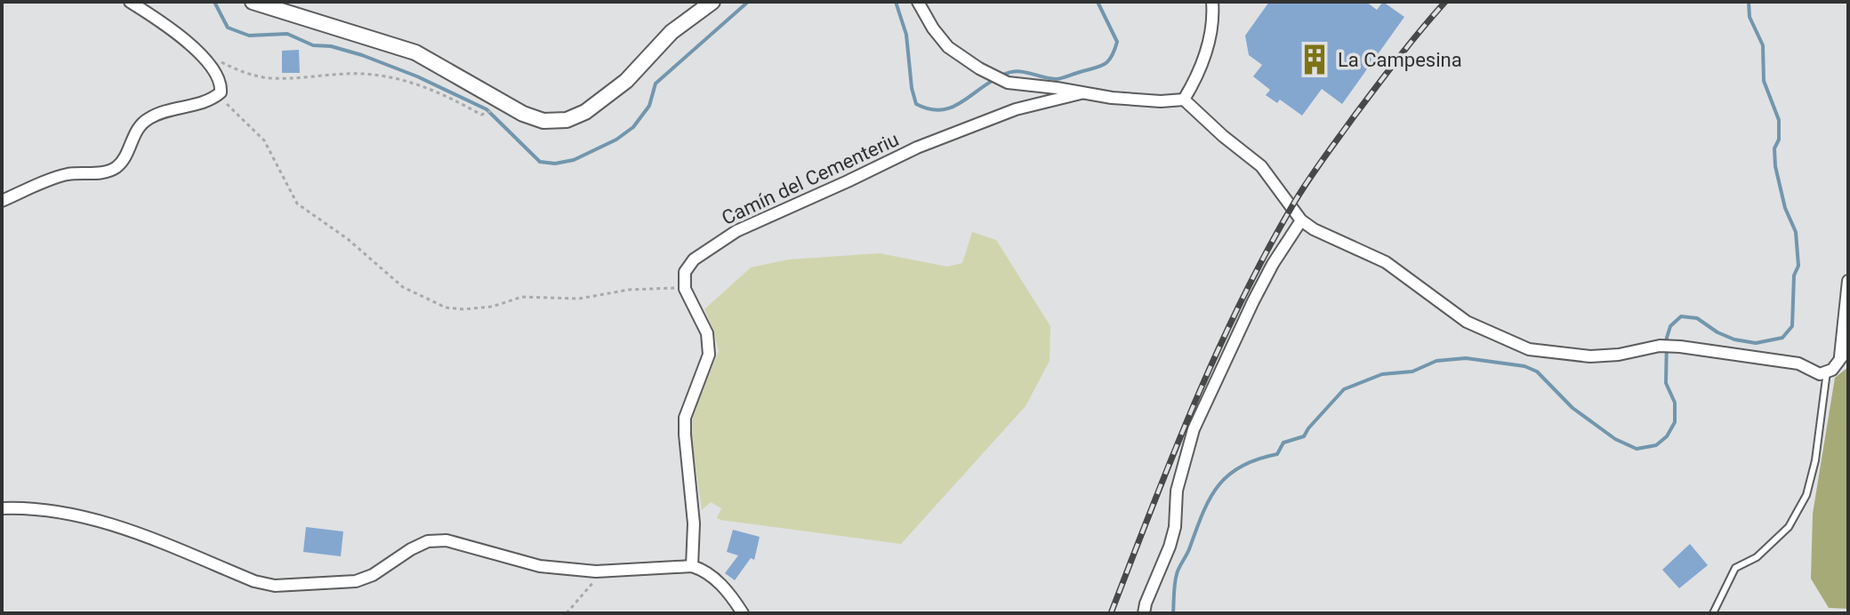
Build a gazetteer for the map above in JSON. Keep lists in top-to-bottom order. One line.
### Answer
{"streets":{"street":["Camín del Cementeriu"]},"places":{"building":["La Campesina"]}}
